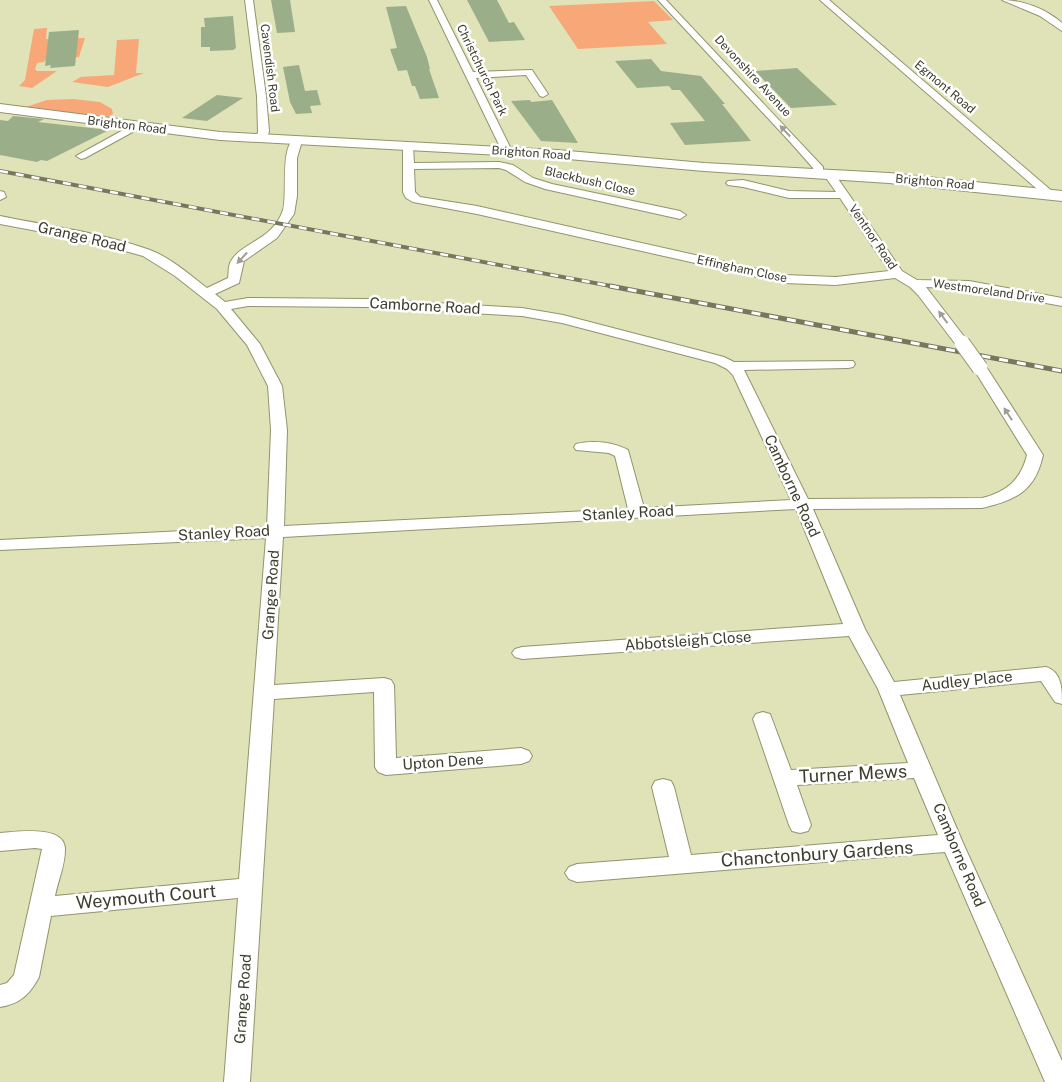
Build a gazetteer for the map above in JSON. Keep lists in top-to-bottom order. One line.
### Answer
{"streets":{"main road":["Brighton Road"],"street":["Cavendish Road","Christchurch Park","Devonshire Avenue","Egmont Road","Blackbush Close","Grange Road","Ventnor Road","Effingham Close","Westmoreland Drive","Camborne Road","Stanley Road","Abbotsleigh Close","Audley Place","Upton Dene","Turner Mews","Chanctonbury Gardens","Weymouth Court"]},"crossings":[["Cavendish Road","Brighton Road"],["Christchurch Park","Brighton Road"],["Devonshire Avenue","Brighton Road"],["Devonshire Avenue","Ventnor Road"],["Egmont Road","Brighton Road"],["Brighton Road","Ventnor Road"],["Blackbush Close","Effingham Close"],["Grange Road","Camborne Road"],["Grange Road","Stanley Road"],["Grange Road","Upton Dene"],["Grange Road","Weymouth Court"],["Ventnor Road","Effingham Close"],["Ventnor Road","Westmoreland Drive"],["Ventnor Road","Stanley Road"],["Westmoreland Drive","Stanley Road"],["Camborne Road","Stanley Road"],["Camborne Road","Abbotsleigh Close"],["Camborne Road","Audley Place"],["Camborne Road","Turner Mews"],["Camborne Road","Chanctonbury Gardens"]],"one_way":["Devonshire Avenue"]}
